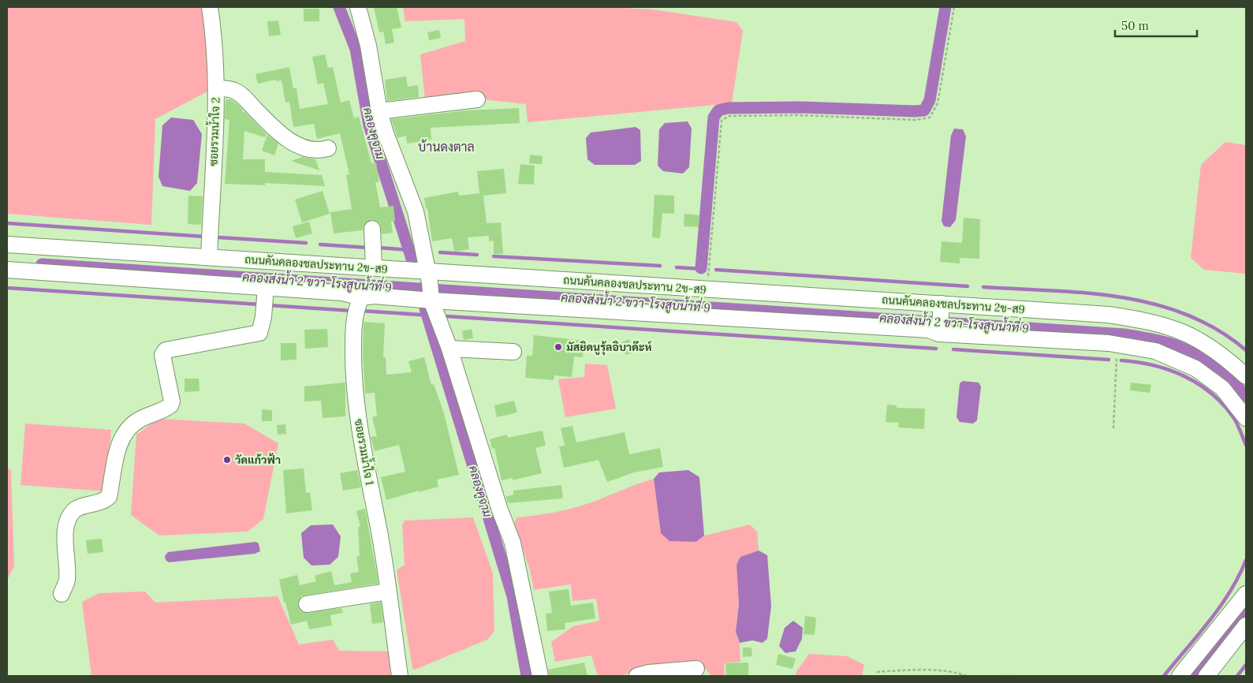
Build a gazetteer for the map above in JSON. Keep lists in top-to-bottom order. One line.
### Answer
{"streets":{"street":["ซอยรวมน้ำใจ 2","ถนนคันคลองชลประทาน 2ข-ส9","ซอยรวมน้ำใจ 1"]},"crossings":[["ซอยรวมน้ำใจ 2","ถนนคันคลองชลประทาน 2ข-ส9"]],"districts":["บ้านดงตาล"],"water":["คลองคูจาม","คลองส่งน้ำ 2 ขวา-โรงสูบน้ำที่ 9"],"places":["มัสยิดนูรุ้ลอิบาด๊ะห์","วัดแก้วฟ้า"],"scale_bar":"50 m"}
